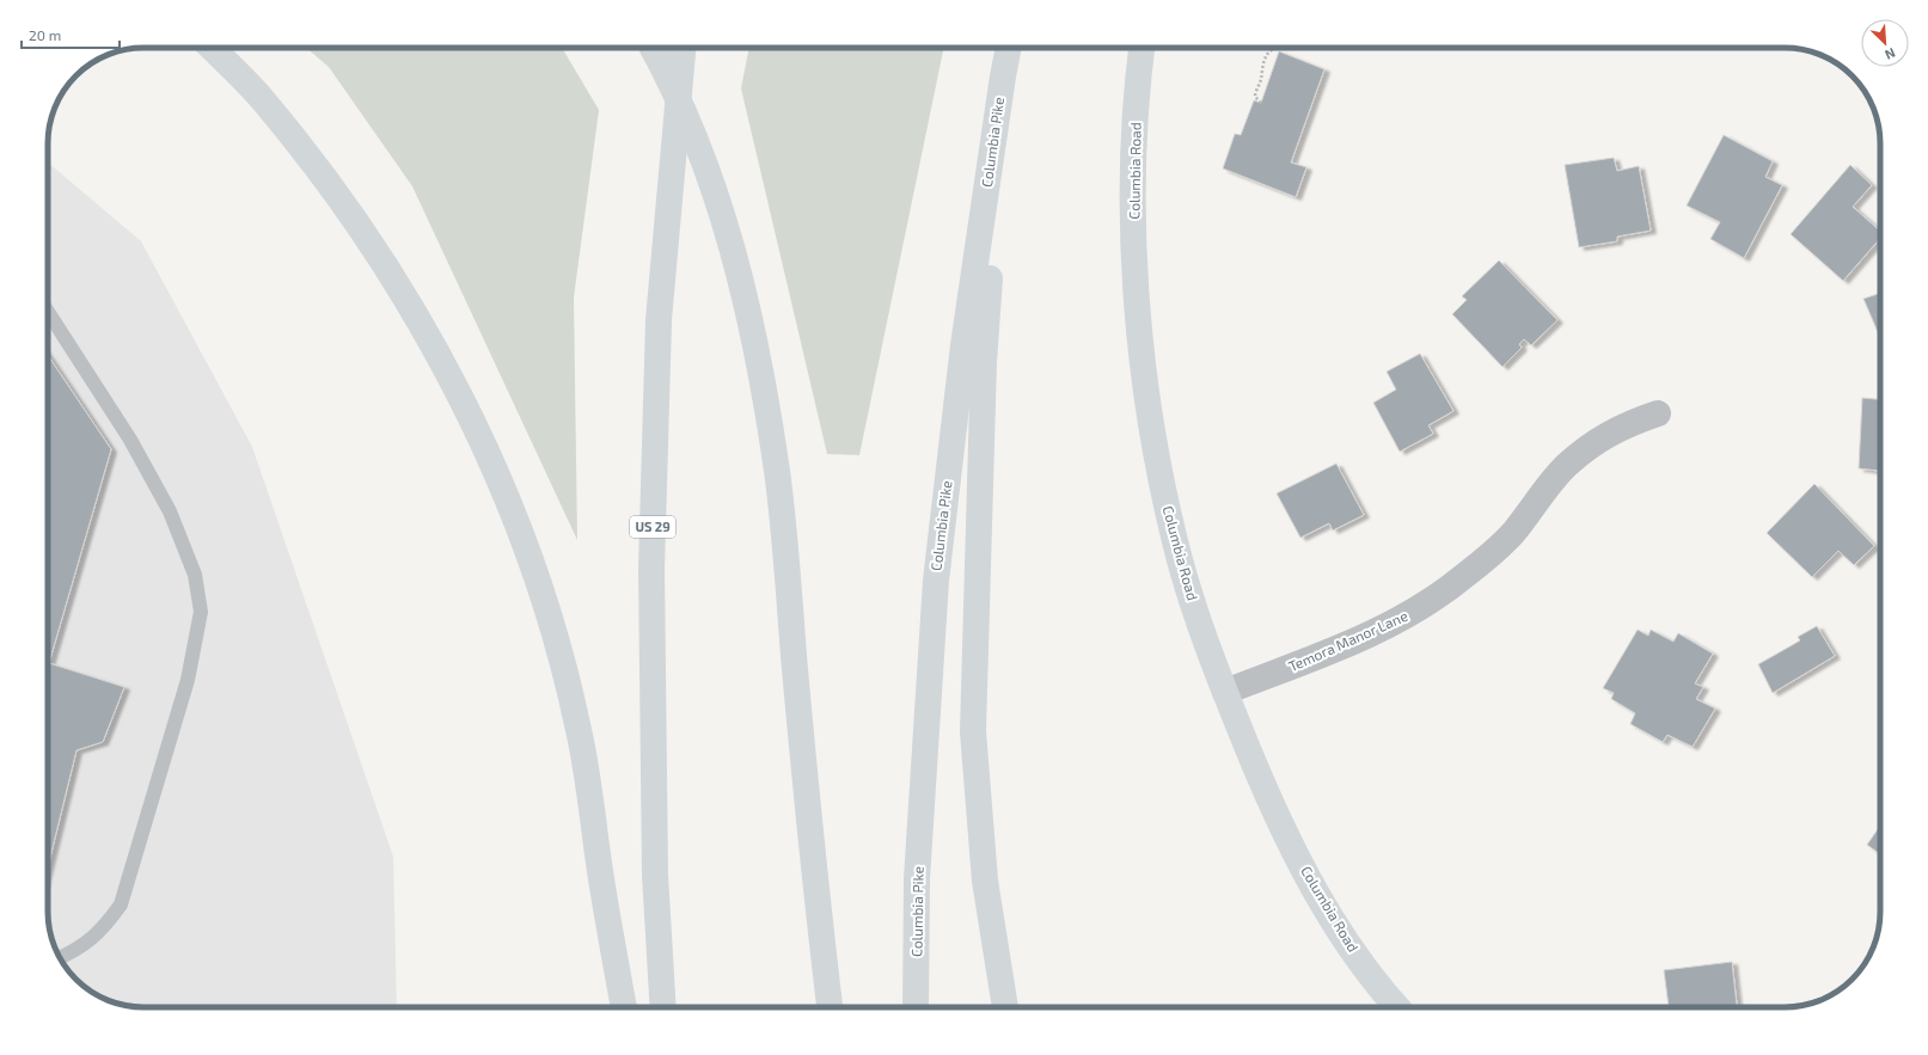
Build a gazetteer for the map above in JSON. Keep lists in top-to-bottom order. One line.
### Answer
{"streets":{"main road":["Columbia Pike","Columbia Road","US 29"],"street":["Temora Manor Lane"]},"crossings":[["Columbia Road","Temora Manor Lane"]],"scale_bar":"20 m","north":"bottom right"}
